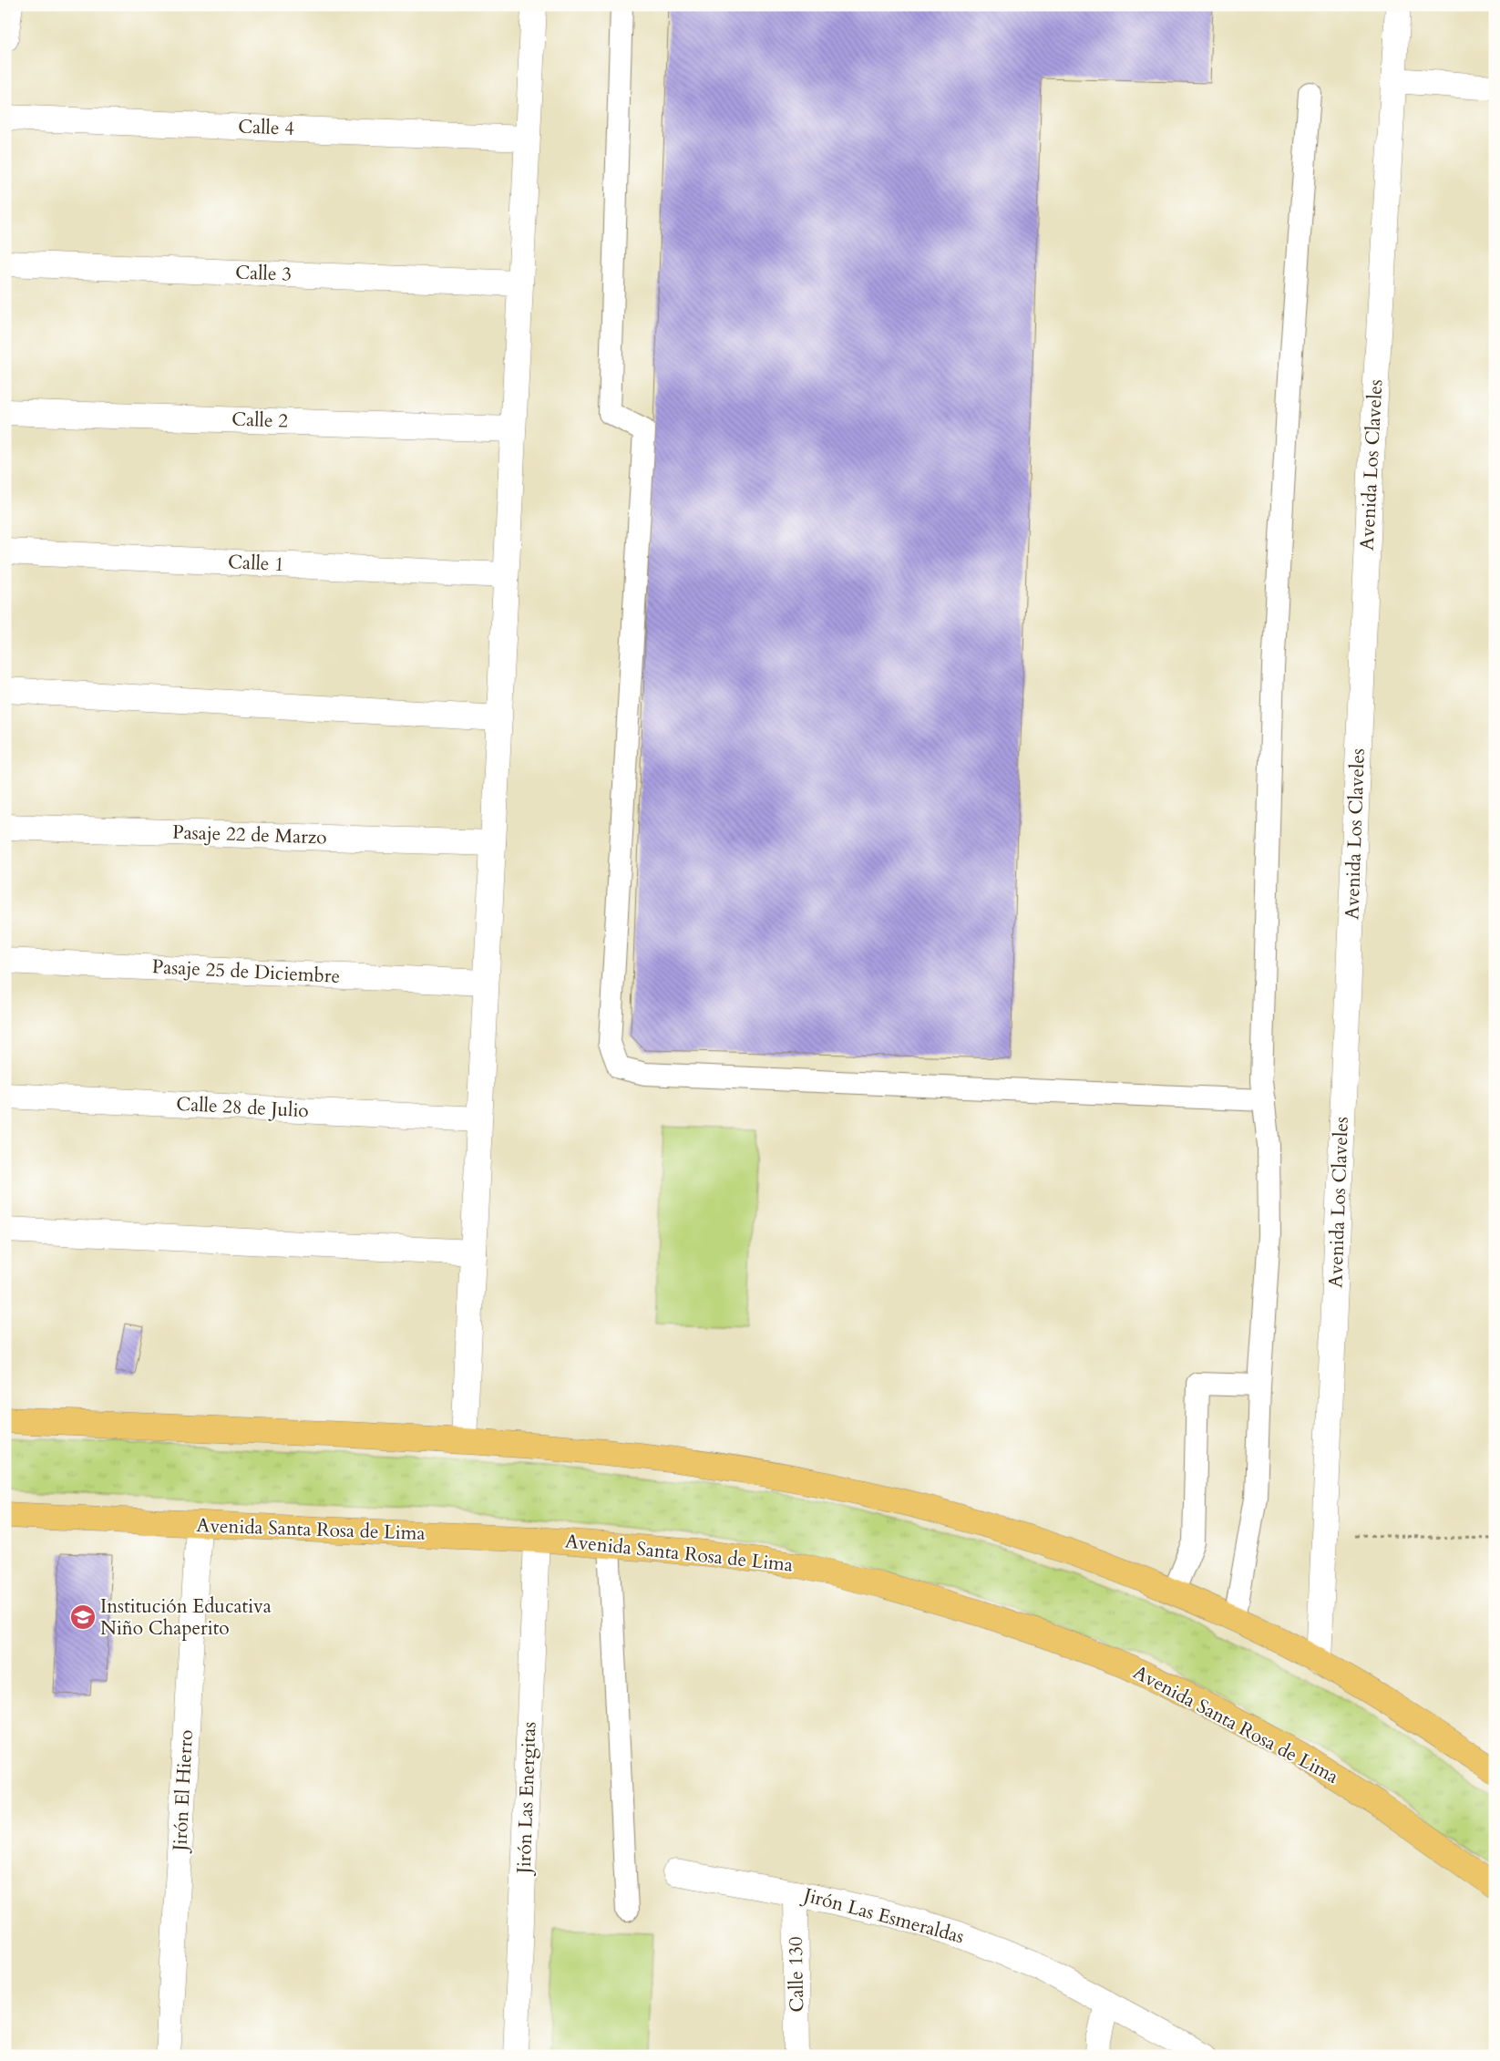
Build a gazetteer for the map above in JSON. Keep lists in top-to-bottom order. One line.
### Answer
{"streets":{"main road":["Avenida Santa Rosa de Lima"],"street":["Calle 4","Calle 3","Calle 2","Avenida Los Claveles","Calle 1","Pasaje 22 de Marzo","Pasaje 25 de Diciembre","Calle 28 de Julio","Jirón El Hierro","Jirón Las Energitas","Jirón Las Esmeraldas","Calle 130"]},"crossings":[["Avenida Santa Rosa de Lima","Jirón El Hierro"],["Avenida Santa Rosa de Lima","Jirón Las Energitas"],["Jirón Las Esmeraldas","Calle 130"]],"places":{"school or university":["Institución Educativa Niño Chaperito"]}}
